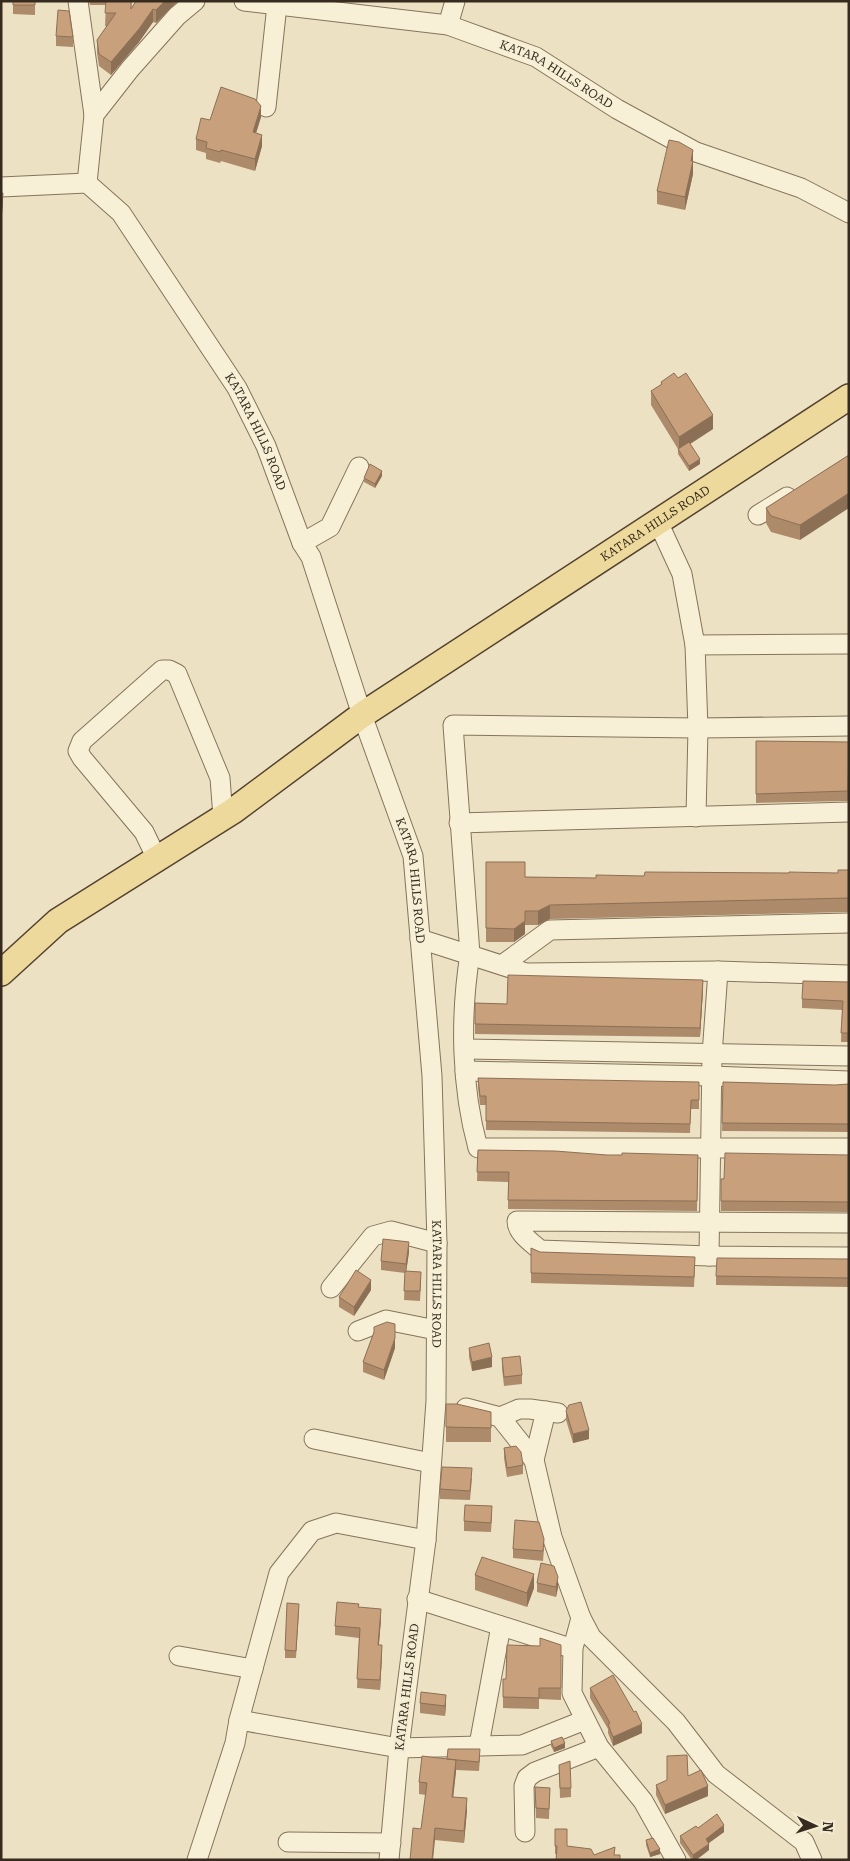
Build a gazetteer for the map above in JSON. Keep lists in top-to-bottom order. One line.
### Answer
{"streets":{"main road":["KATARA HILLS ROAD"]},"north":"right"}
